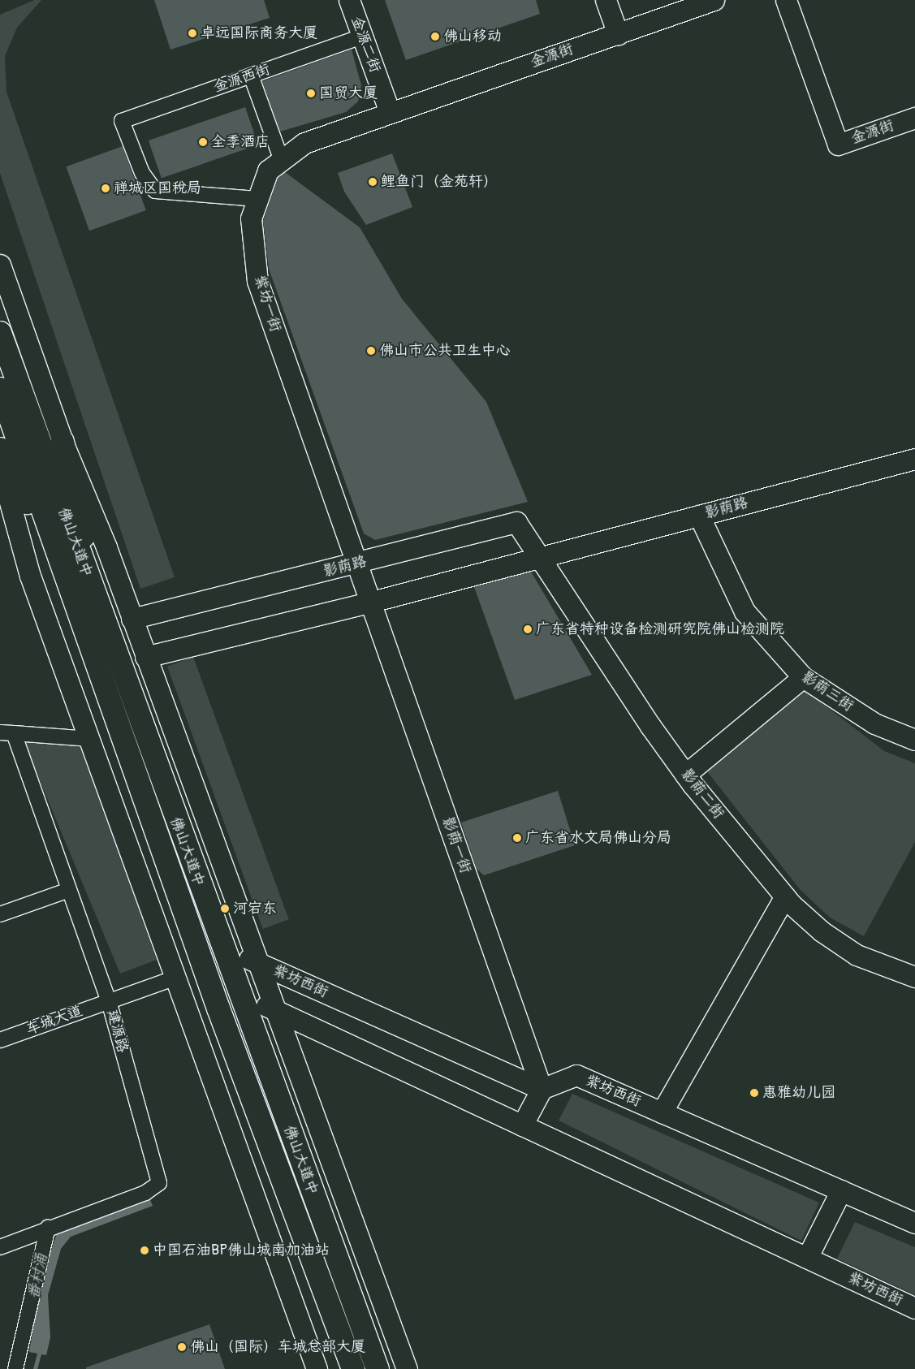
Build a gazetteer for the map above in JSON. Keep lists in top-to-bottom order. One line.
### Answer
{"streets":{"highway":["佛山大道中"],"street":["金源二街","金源街","金源西街","紫坊一街","影荫路","影荫三街","影荫二街","影荫一街","紫坊西街","车城大道","建源路"]},"crossings":[["金源二街","金源街"],["金源二街","金源西街"],["金源二街","紫坊一街"],["金源街","紫坊一街"],["金源西街","紫坊一街"],["紫坊一街","影荫路"],["紫坊一街","影荫一街"],["影荫路","佛山大道中"],["影荫路","影荫三街"],["影荫路","影荫二街"],["影荫路","影荫一街"],["佛山大道中","紫坊西街"],["影荫一街","紫坊西街"],["车城大道","建源路"]],"water":["番村涌"],"places":["卓远国际商务大厦","佛山移动","国贸大厦","全季酒店","鲤鱼门（金苑轩）","禅城区国税局","佛山市公共卫生中心","广东省特种设备检测研究院佛山检测院","广东省水文局佛山分局","河宕东","惠雅幼儿园","中国石油BP佛山城南加油站","佛山（国际）车城总部大厦"]}
